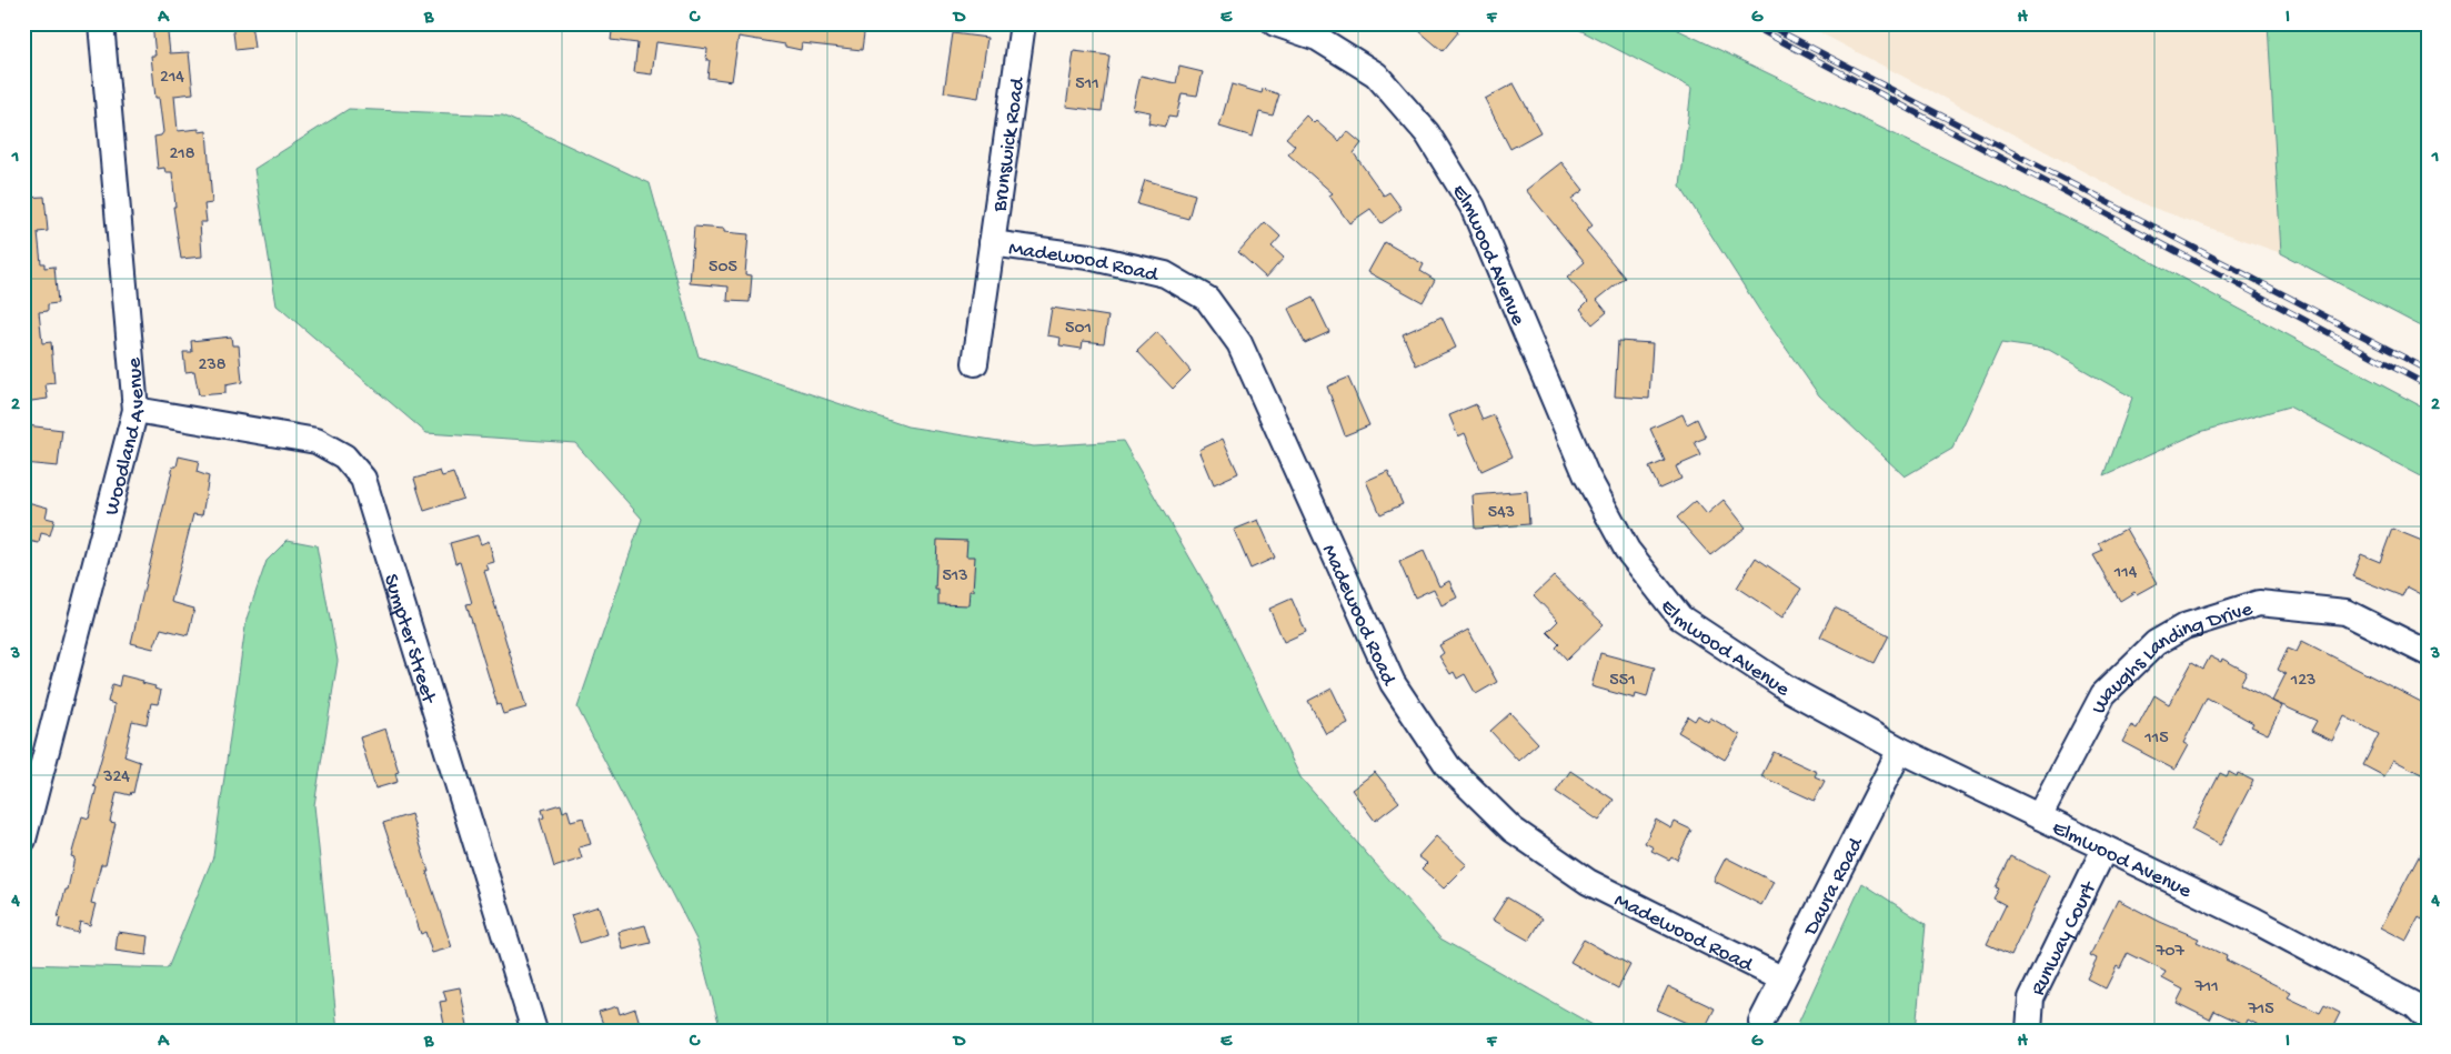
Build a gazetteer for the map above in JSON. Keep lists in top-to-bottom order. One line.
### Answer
{"streets":{"street":["Brunswick Road","Elmwood Avenue","Madewood Road","Woodland Avenue","Sumpter Street","Waughs Landing Drive","Daura Road","Runway Court"]},"crossings":[["Brunswick Road","Madewood Road"],["Elmwood Avenue","Waughs Landing Drive"],["Elmwood Avenue","Daura Road"],["Elmwood Avenue","Runway Court"],["Madewood Road","Daura Road"],["Woodland Avenue","Sumpter Street"]],"house_numbers":["214","511","218","505","501","238","543","114","513","551","123","115","324","707","711","715"],"grid":{"columns":["A","B","C","D","E","F","G","H","I"],"rows":["1","2","3","4"]}}
